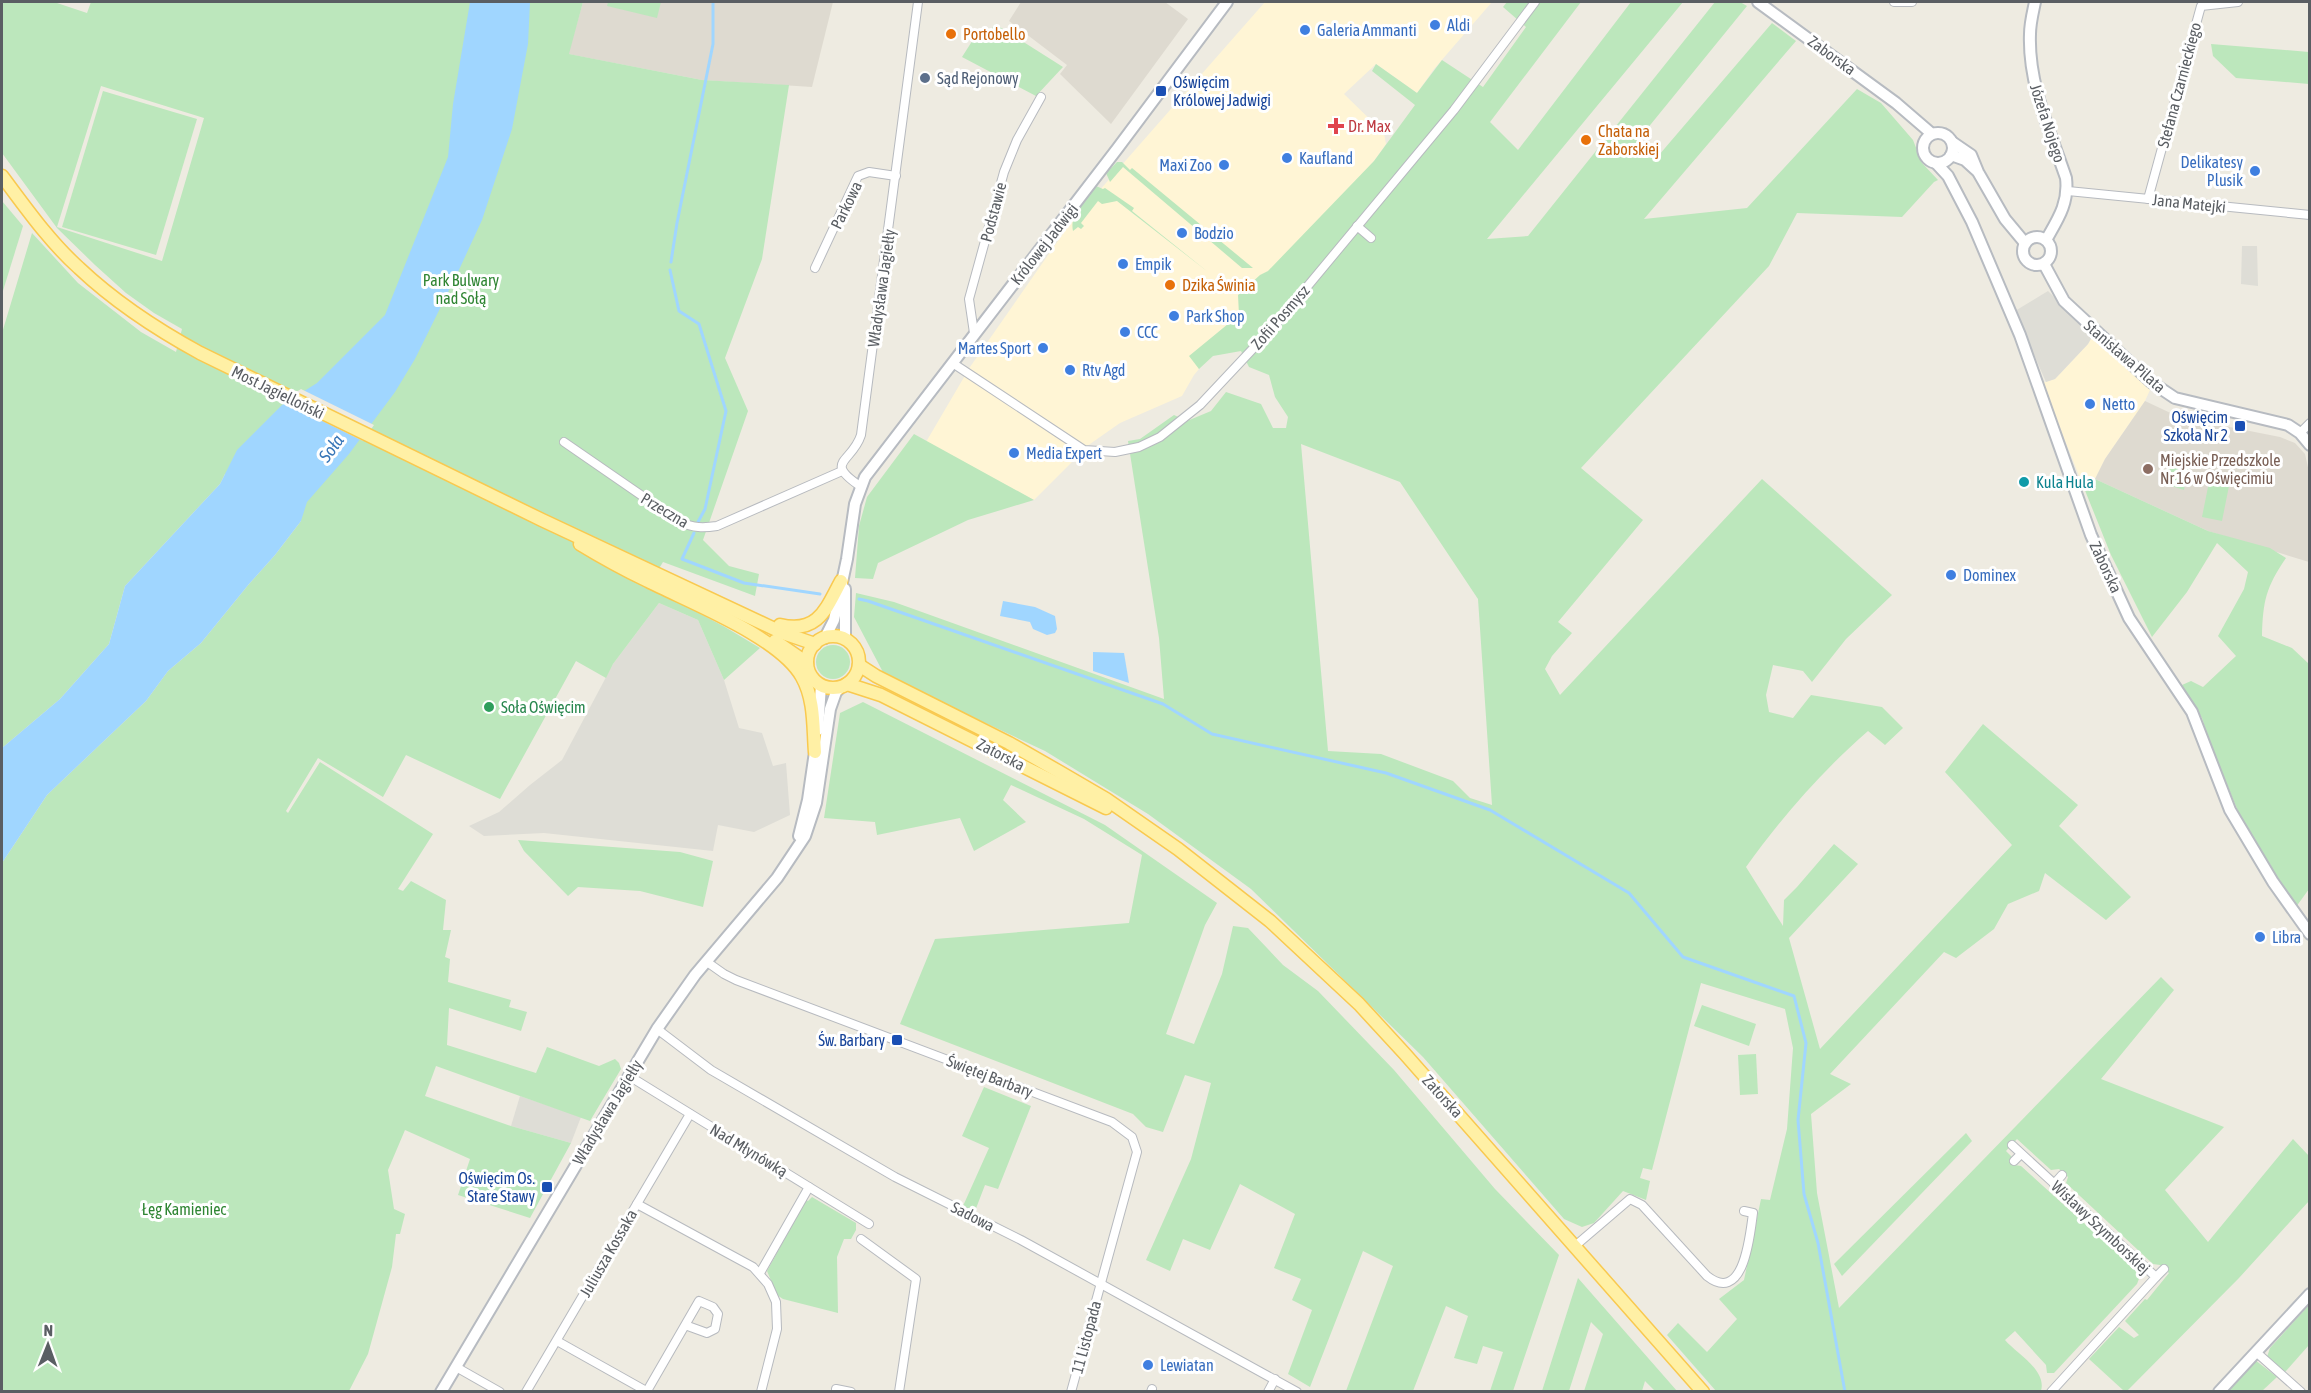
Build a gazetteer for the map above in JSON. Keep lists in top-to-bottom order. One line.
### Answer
{"streets":{"main road":["Most Jagielloński","Zatorska"],"street":["Zaborska","Stefana Czarnieckiego","Józefa Nojego","Jana Matejki","Parkowa","Podstawie","Królowej Jadwigi","Władysława Jagiełły","Zofii Posmysz","Stanisława Pilata","Przeczna","Świętej Barbary","Nad Młynówką","Sadowa","Wisławy Szymborskiej","Juliusza Kossaka","11 Listopada"]},"crossings":[["Stefana Czarnieckiego","Jana Matejki"],["Józefa Nojego","Jana Matejki"],["Parkowa","Władysława Jagiełły"],["Podstawie","Królowej Jadwigi"],["Królowej Jadwigi","Zofii Posmysz"],["Władysława Jagiełły","Przeczna"],["Władysława Jagiełły","Zatorska"],["Władysława Jagiełły","Świętej Barbary"],["Władysława Jagiełły","Nad Młynówką"],["Władysława Jagiełły","Sadowa"],["Świętej Barbary","Sadowa"],["Świętej Barbary","11 Listopada"],["Nad Młynówką","Juliusza Kossaka"],["Sadowa","11 Listopada"]],"water":["Soła"],"parks":["Park Bulwary nad Sołą","Łęg Kamieniec"],"places":{"other":["Aldi","Galeria Ammanti","Portobello","Sąd Rejonowy","Chata na Zaborskiej","Kaufland","Maxi Zoo","Delikatesy Plusik","Bodzio","Empik","Dzika Świnia","Park Shop","CCC","Martes Sport","Rtv Agd","Netto","Media Expert","Miejskie Przedszkole Nr 16 w Oświęcimiu","Kula Hula","Dominex","Soła Oświęcim","Libra","Lewiatan"],"transit":["Oświęcim Królowej Jadwigi","Oświęcim Szkoła Nr 2","Św. Barbary","Oświęcim Os. Stare Stawy"],"health":["Dr. Max"]},"north":"top"}
